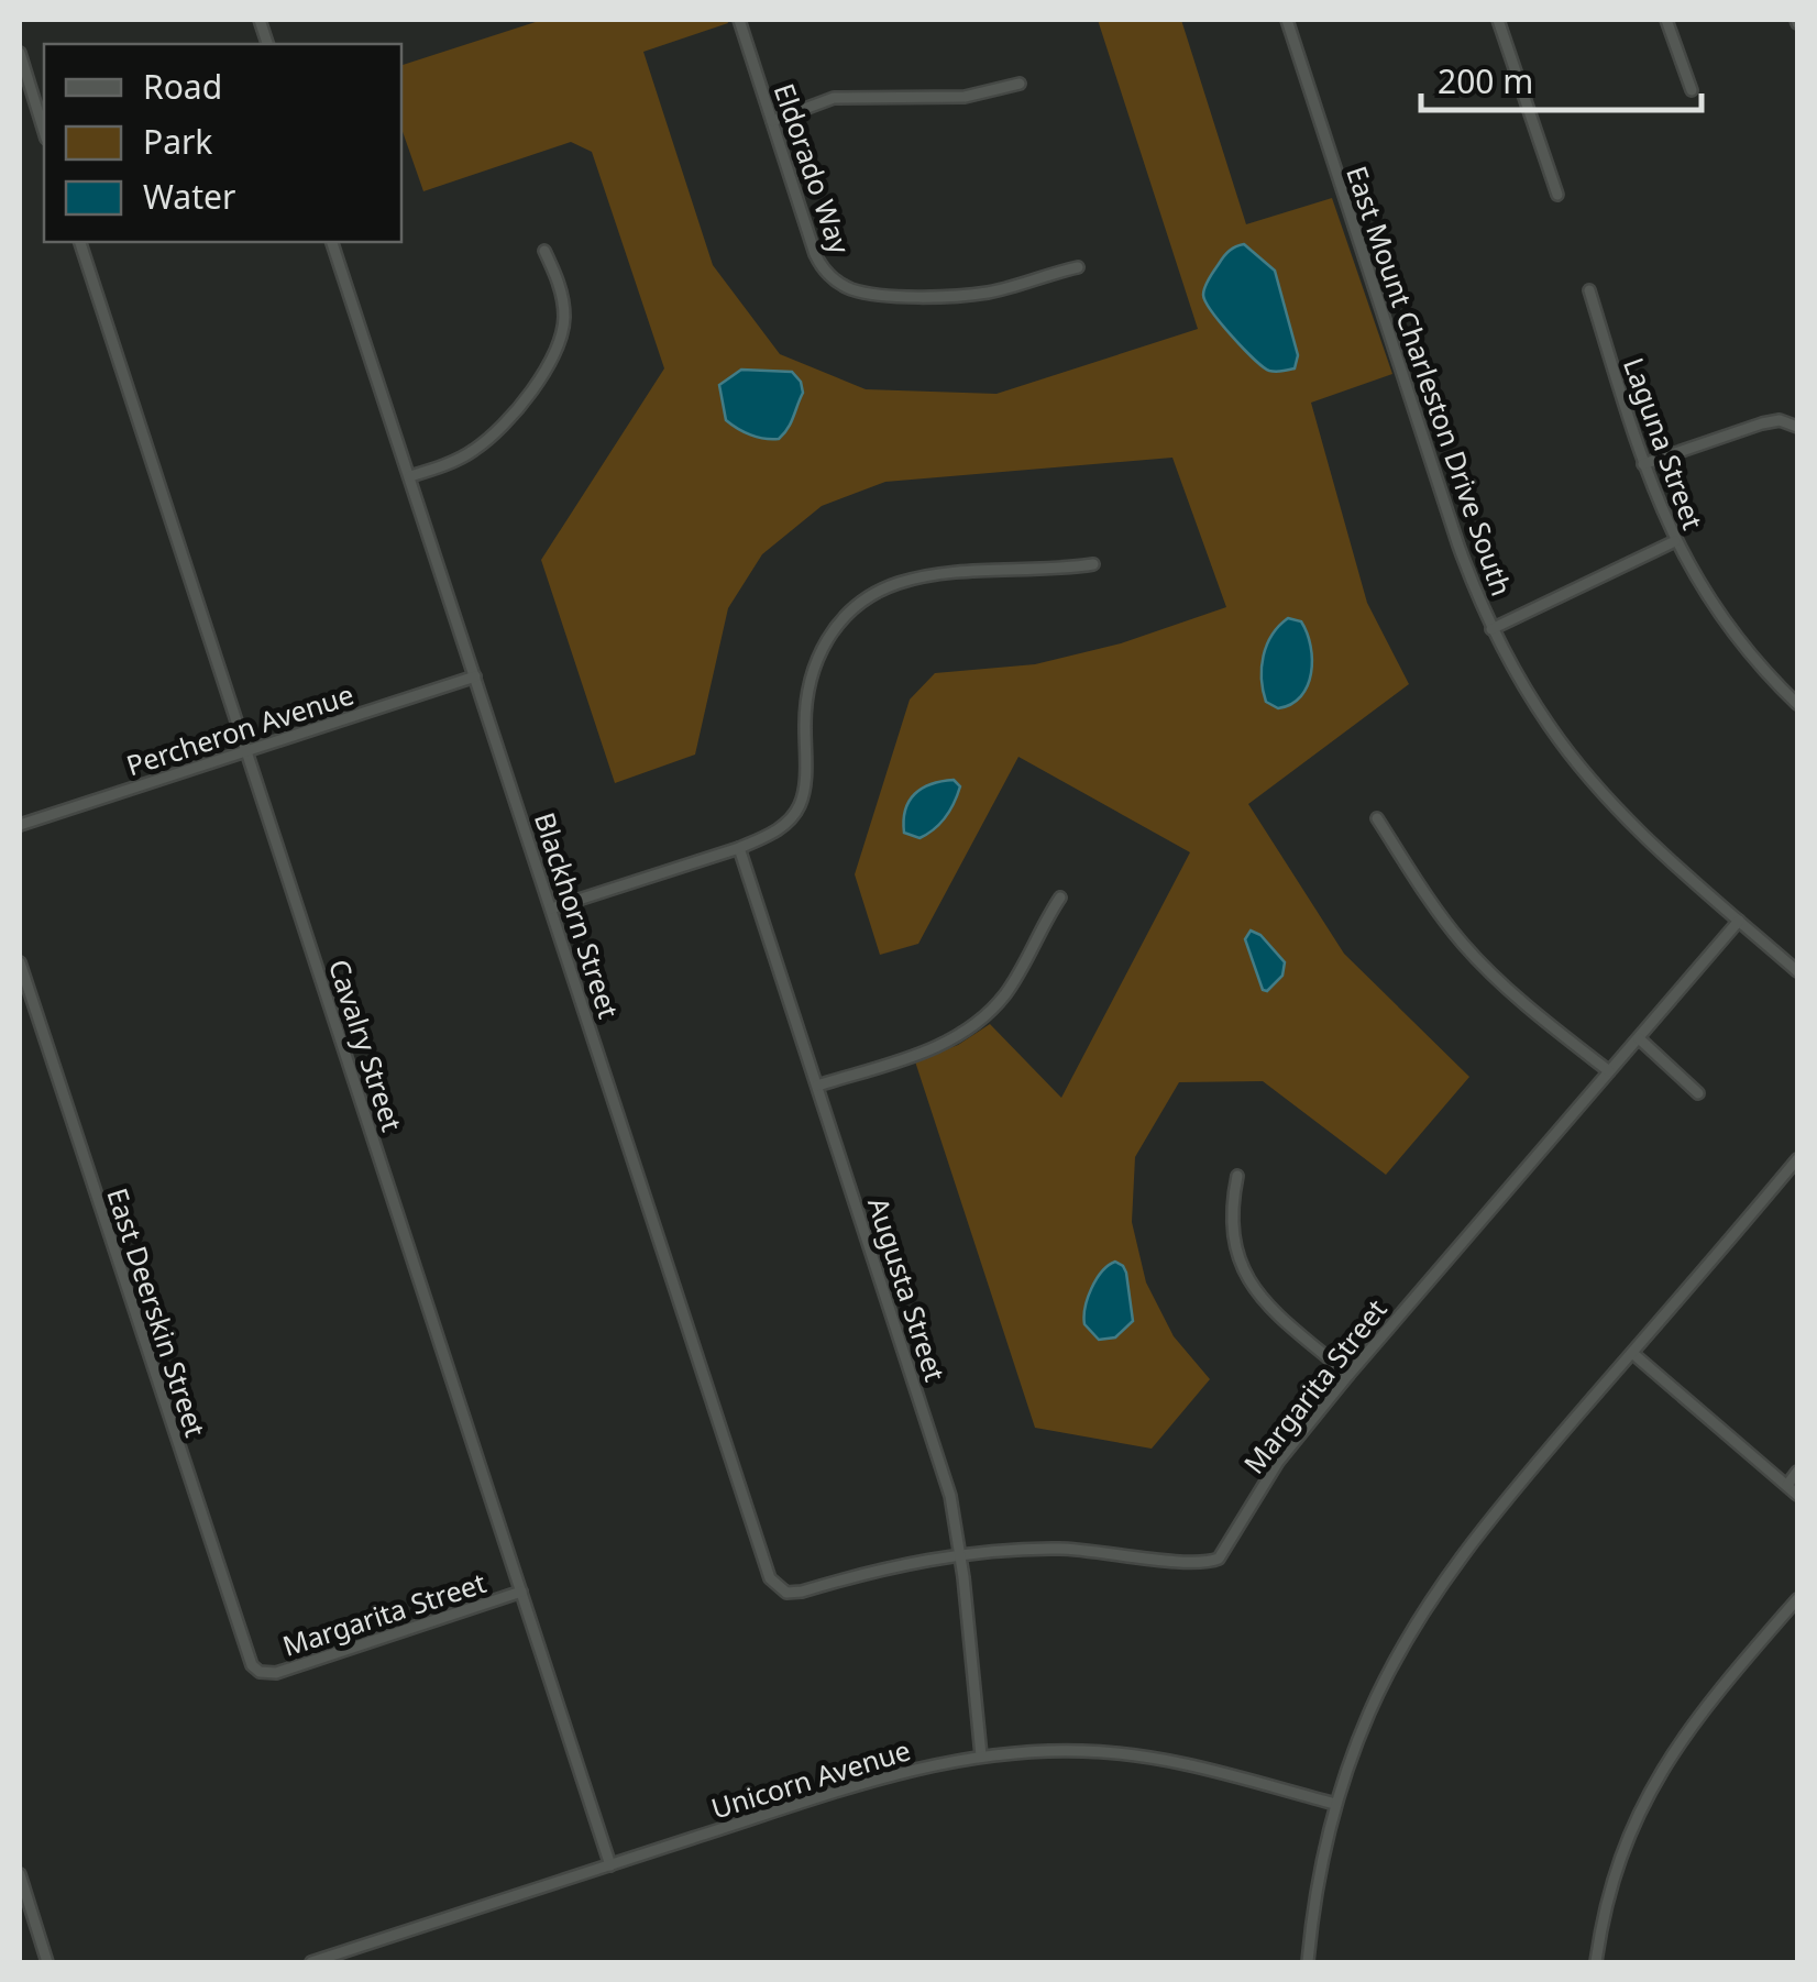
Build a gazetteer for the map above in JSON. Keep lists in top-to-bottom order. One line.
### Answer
{"streets":{"street":["Eldorado Way","East Mount Charleston Drive South","Laguna Street","Percheron Avenue","Blackhorn Street","Cavalry Street","Augusta Street","East Deerskin Street","Margarita Street","Unicorn Avenue"]},"crossings":[["East Mount Charleston Drive South","Margarita Street"],["Percheron Avenue","Blackhorn Street"],["Percheron Avenue","Cavalry Street"],["Blackhorn Street","Margarita Street"],["Cavalry Street","Margarita Street"],["Cavalry Street","Unicorn Avenue"],["Augusta Street","Margarita Street"],["Augusta Street","Unicorn Avenue"],["East Deerskin Street","Margarita Street"]],"legend":["Road","Park","Water"],"scale_bar":"200 m"}
